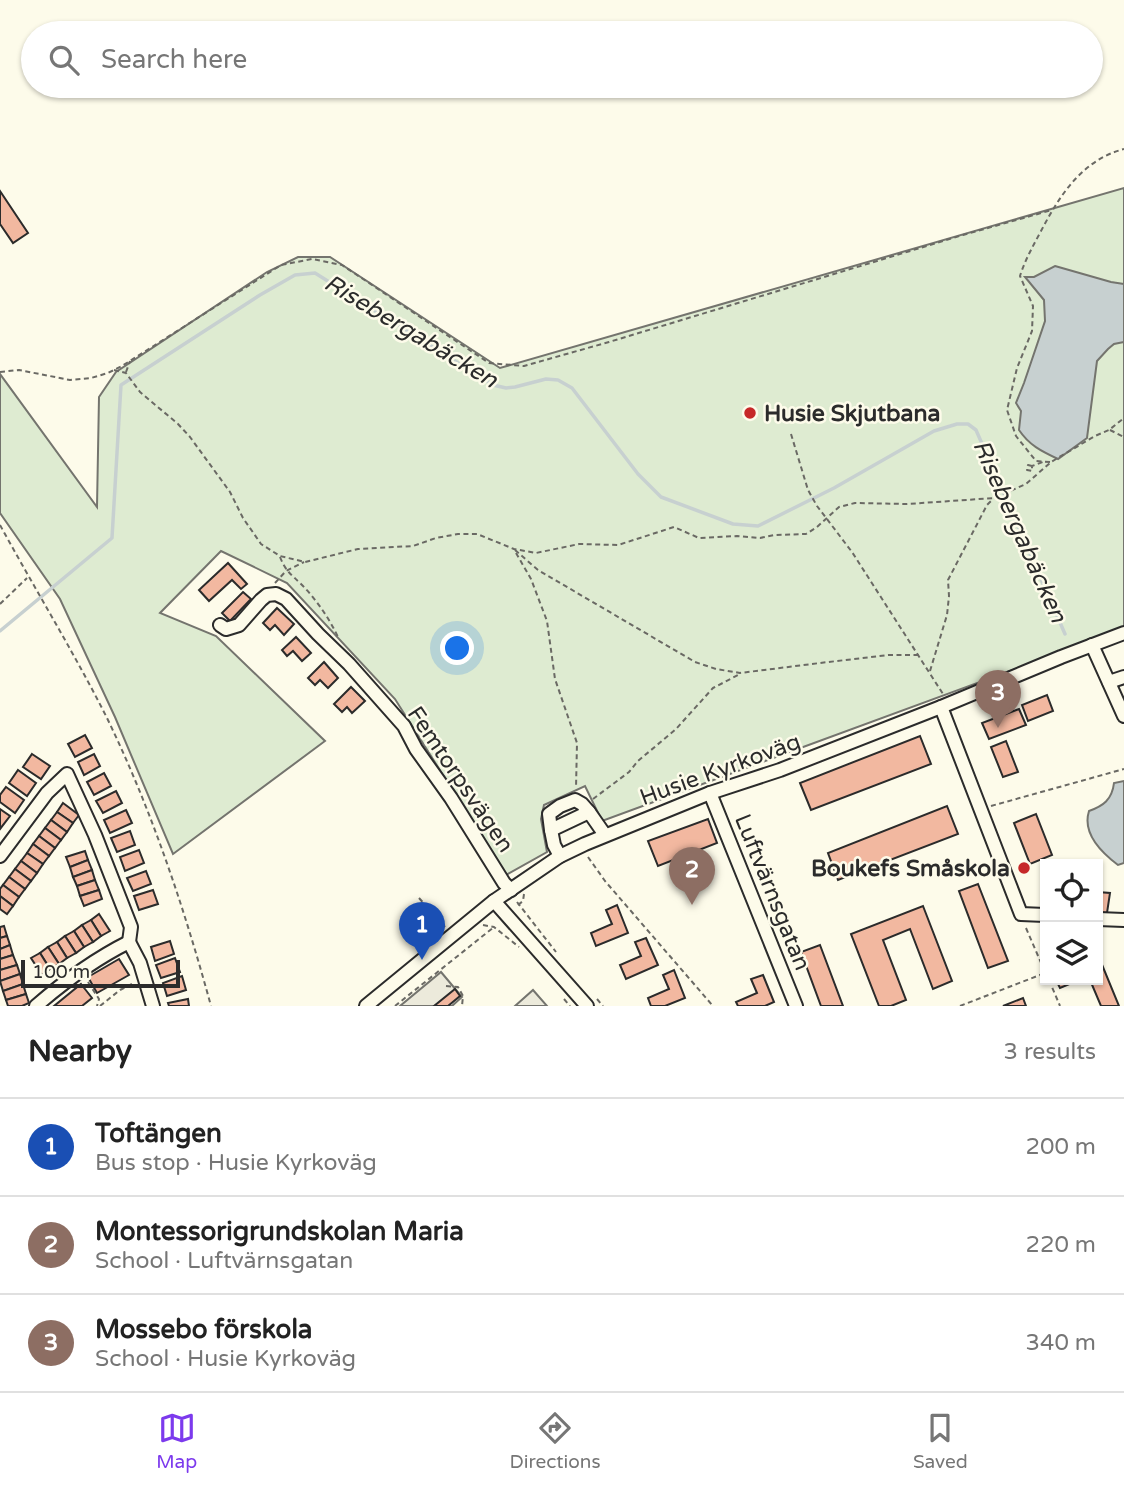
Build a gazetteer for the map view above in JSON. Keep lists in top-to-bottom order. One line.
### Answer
{"streets":{"street":["Husie Kyrkoväg","Femtorpsvägen","Luftvärnsgatan"]},"crossings":[["Husie Kyrkoväg","Femtorpsvägen"],["Husie Kyrkoväg","Luftvärnsgatan"]],"water":["Risebergabäcken"],"places":["Husie Skjutbana","Boukefs Småskola"],"scale_bar":"100 m","page":{"search":"Search here","pins":["3","2","1"],"scale":"100 m","heading":["Nearby","3 results"],"list":[{"mark":"1","name":"Toftängen","note":"Bus stop · Husie Kyrkoväg","value":"200 m"},{"mark":"2","name":"Montessorigrundskolan Maria","note":"School · Luftvärnsgatan","value":"220 m"},{"mark":"3","name":"Mossebo förskola","note":"School · Husie Kyrkoväg","value":"340 m"}],"nav":["Map","Directions","Saved"]}}
